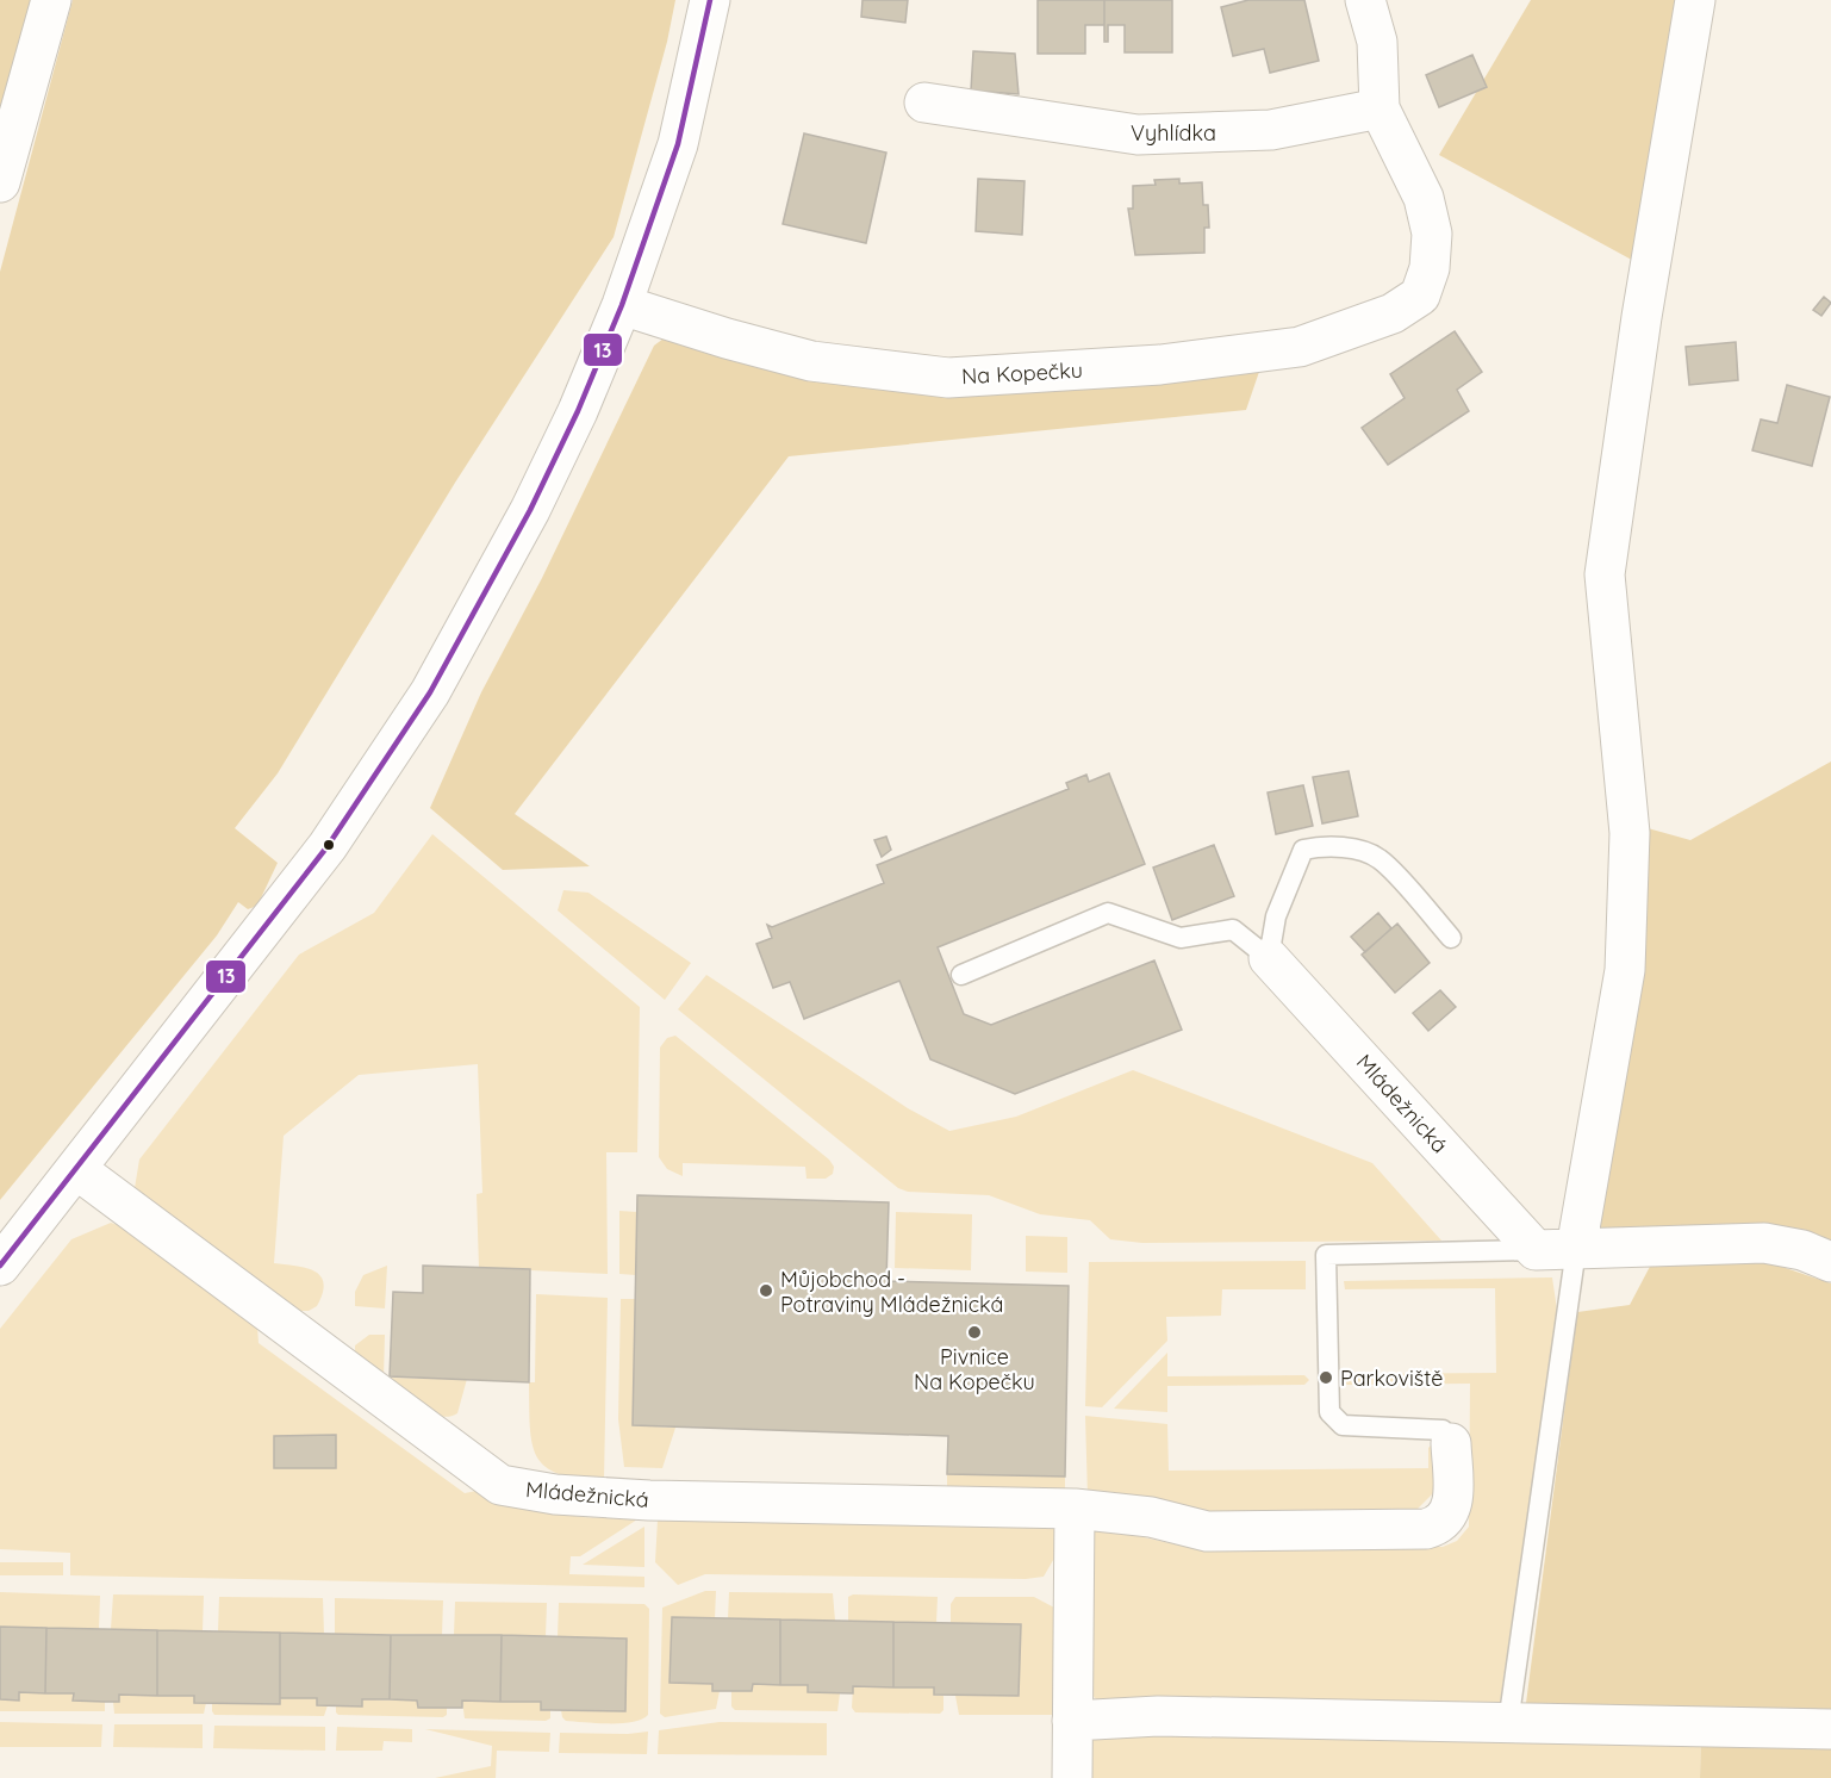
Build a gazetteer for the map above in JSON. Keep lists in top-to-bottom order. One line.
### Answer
{"streets":{"street":["Vyhlídka","Na Kopečku","Mládežnická"]},"crossings":[["Vyhlídka","Na Kopečku"]],"places":["Můjobchod - Potraviny Mládežnická","Pivnice Na Kopečku","Parkoviště"],"lines":["transit line 13"]}
